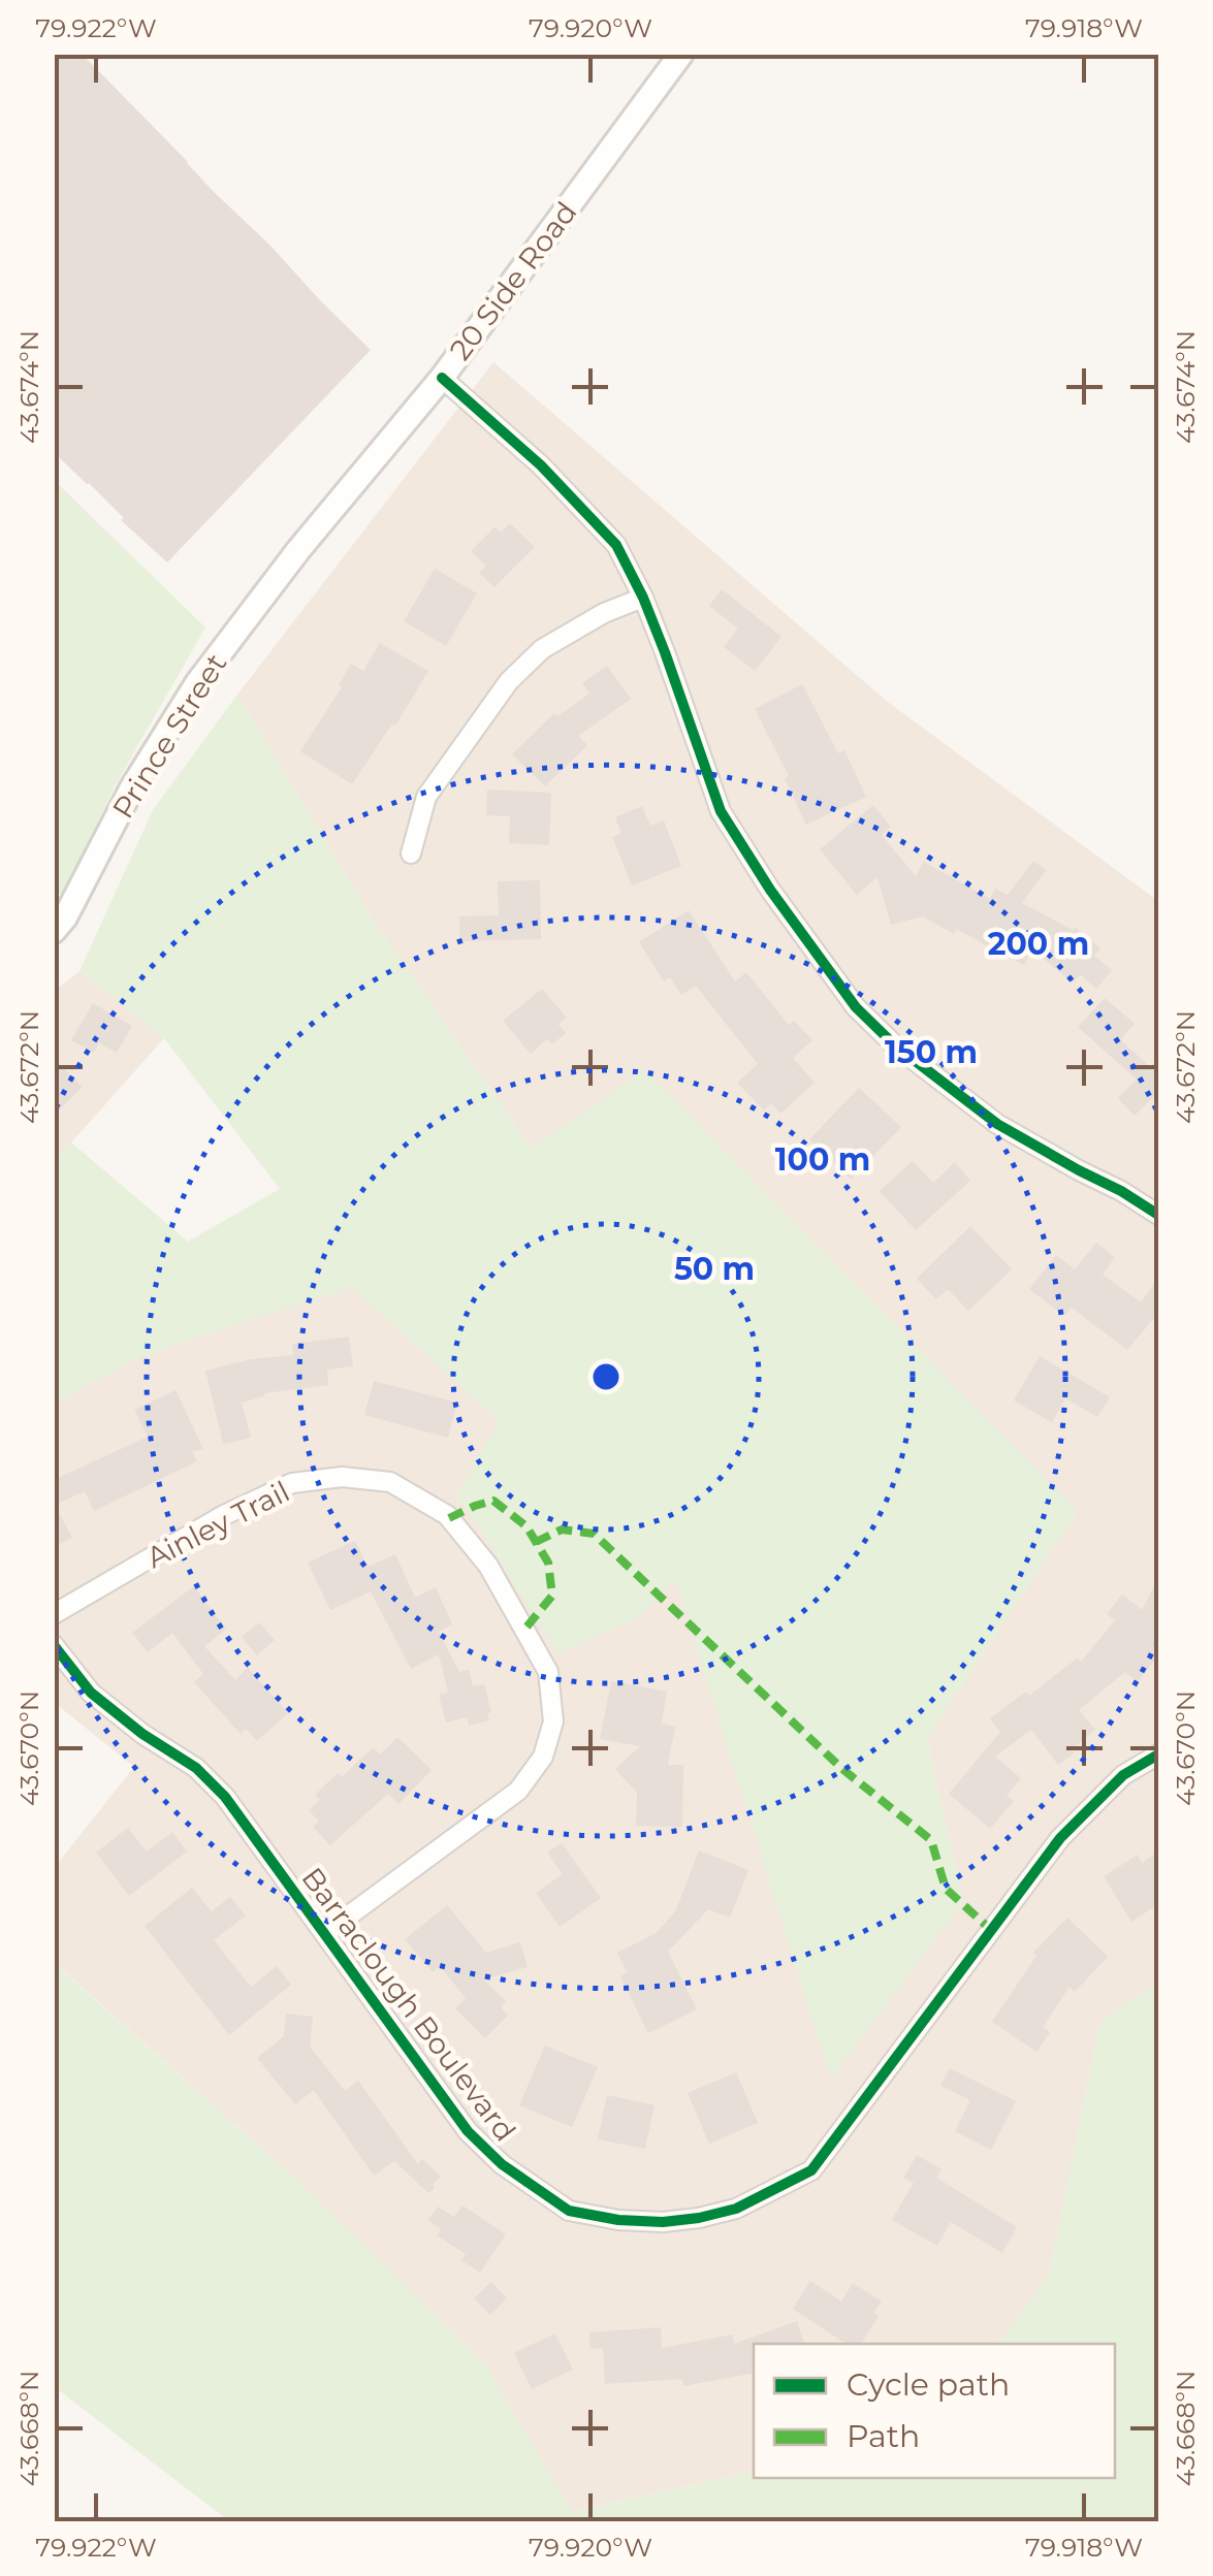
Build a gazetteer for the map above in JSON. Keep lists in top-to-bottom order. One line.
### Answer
{"streets":{"street":["20 Side Road","Prince Street","Ainley Trail","Barraclough Boulevard"]},"crossings":[["20 Side Road","Prince Street"],["Ainley Trail","Barraclough Boulevard"]],"legend":["Cycle path","Path"],"coordinates":["79.922°W","79.920°W","79.918°W","43.674°N","43.672°N","43.670°N","43.668°N"],"rings":["200 m","150 m","100 m","50 m"]}
